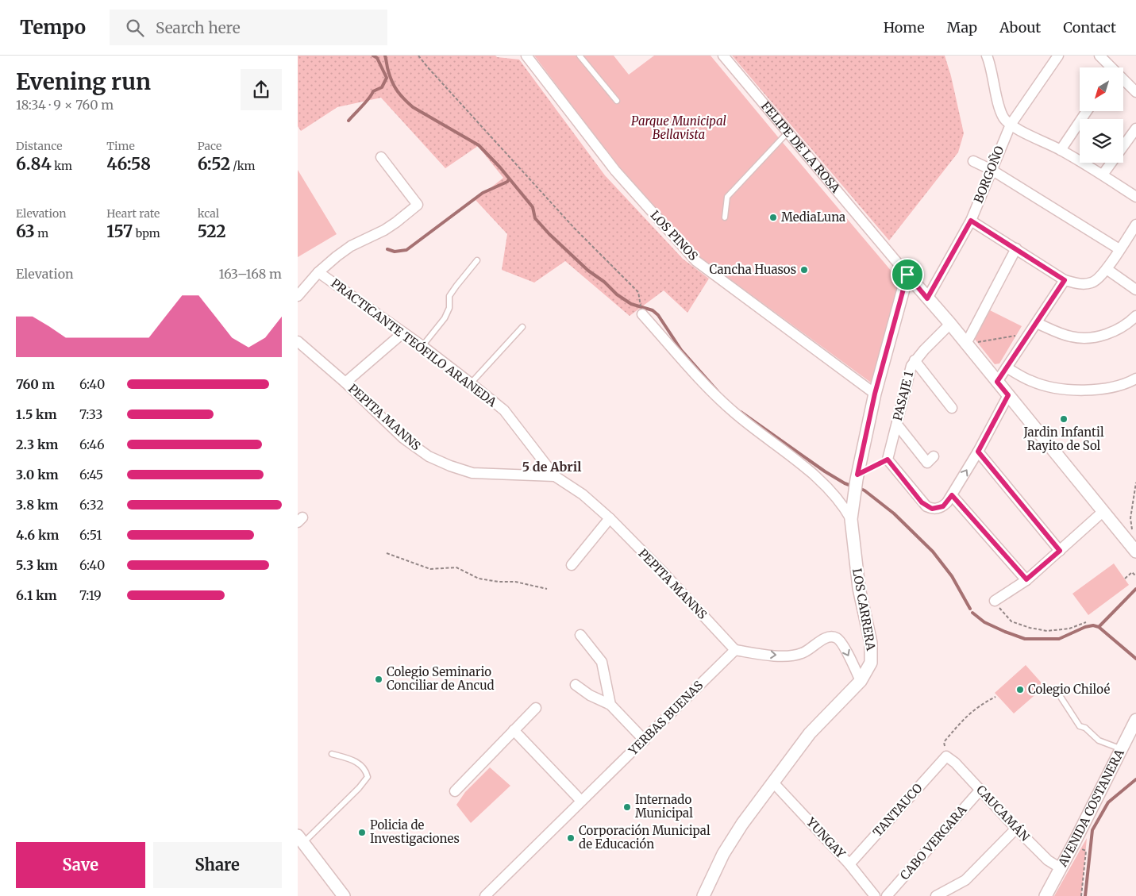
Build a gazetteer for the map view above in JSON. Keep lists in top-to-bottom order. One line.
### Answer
{"streets":{"street":["FELIPE DE LA ROSA","BORGOÑO","LOS PINOS","PRACTICANTE TEÓFILO ARANEDA","PASAJE 1","PEPITA MANNS","LOS CARRERA","YERBAS BUENAS","AVENIDA COSTANERA","TANTAUCO","CAUCAMÁN","YUNGAY","CABO VERGARA"]},"crossings":[["FELIPE DE LA ROSA","BORGOÑO"],["FELIPE DE LA ROSA","PASAJE 1"],["FELIPE DE LA ROSA","LOS CARRERA"],["LOS PINOS","LOS CARRERA"],["PRACTICANTE TEÓFILO ARANEDA","PEPITA MANNS"],["PEPITA MANNS","YERBAS BUENAS"],["LOS CARRERA","YUNGAY"],["AVENIDA COSTANERA","CAUCAMÁN"],["TANTAUCO","CAUCAMÁN"],["TANTAUCO","YUNGAY"],["CAUCAMÁN","CABO VERGARA"]],"districts":["5 de Abril"],"parks":["Parque Municipal Bellavista"],"places":["MediaLuna","Cancha Huasos","Jardin Infantil Rayito de Sol","Colegio Seminario Conciliar de Ancud","Colegio Chiloé","Internado Municipal","Policia de Investigaciones","Corporación Municipal de Educación"],"north":"bottom left","page":{"header":"Tempo","search":"Search here","nav":["Home","Map","About","Contact"],"heading":["Evening run","18:34 · 9 × 760 m"],"stats":[["Distance","6.84 km"],["Time","46:58"],["Pace","6:52 /km"],["Elevation","63 m"],["Heart rate","157 bpm"],["kcal","522"]],"chart":["Elevation","163–168 m"],"list":[{"name":"760 m","note":"6:40"},{"name":"1.5 km","note":"7:33"},{"name":"2.3 km","note":"6:46"},{"name":"3.0 km","note":"6:45"},{"name":"3.8 km","note":"6:32"},{"name":"4.6 km","note":"6:51"},{"name":"5.3 km","note":"6:40"},{"name":"6.1 km","note":"7:19"}],"buttons":["Save","Share"]}}
